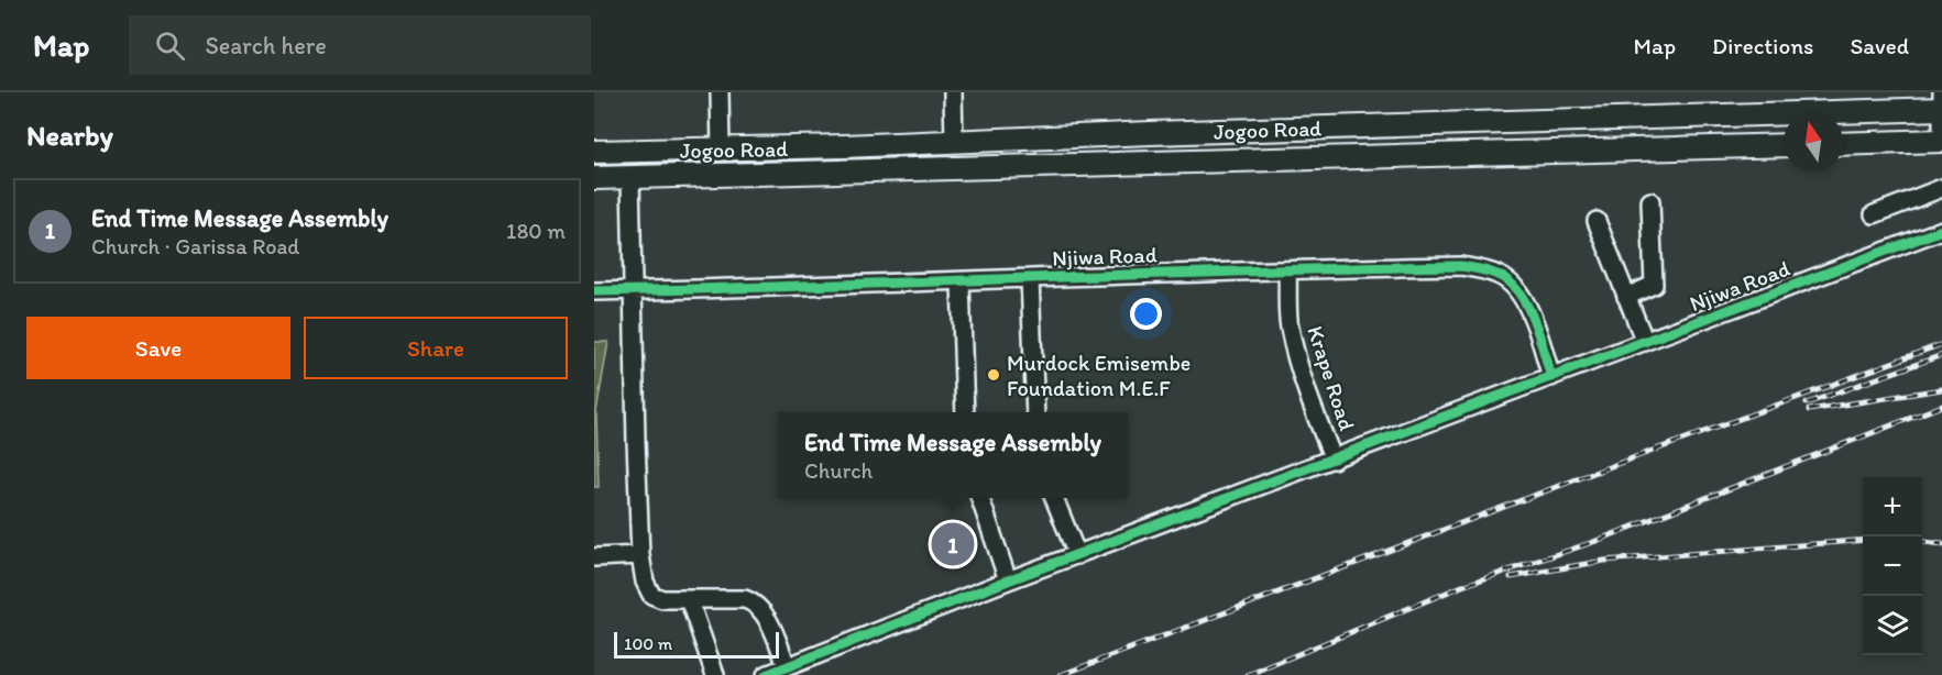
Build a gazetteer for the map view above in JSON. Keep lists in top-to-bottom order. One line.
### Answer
{"streets":{"main road":["Jogoo Road"],"street":["Njiwa Road","Krape Road"]},"crossings":[["Njiwa Road","Krape Road"]],"places":["Murdock Emisembe Foundation M.E.F"],"scale_bar":"100 m","north":"top","page":{"header":"Map","search":"Search here","nav":["Map","Directions","Saved"],"heading":"Nearby","list":[{"mark":"1","name":"End Time Message Assembly","note":"Church · Garissa Road","value":"180 m"}],"buttons":["Save","Share"],"popup":["End Time Message Assembly","Church"],"map_buttons":["+","−"],"pins":"1","scale":"100 m"}}
